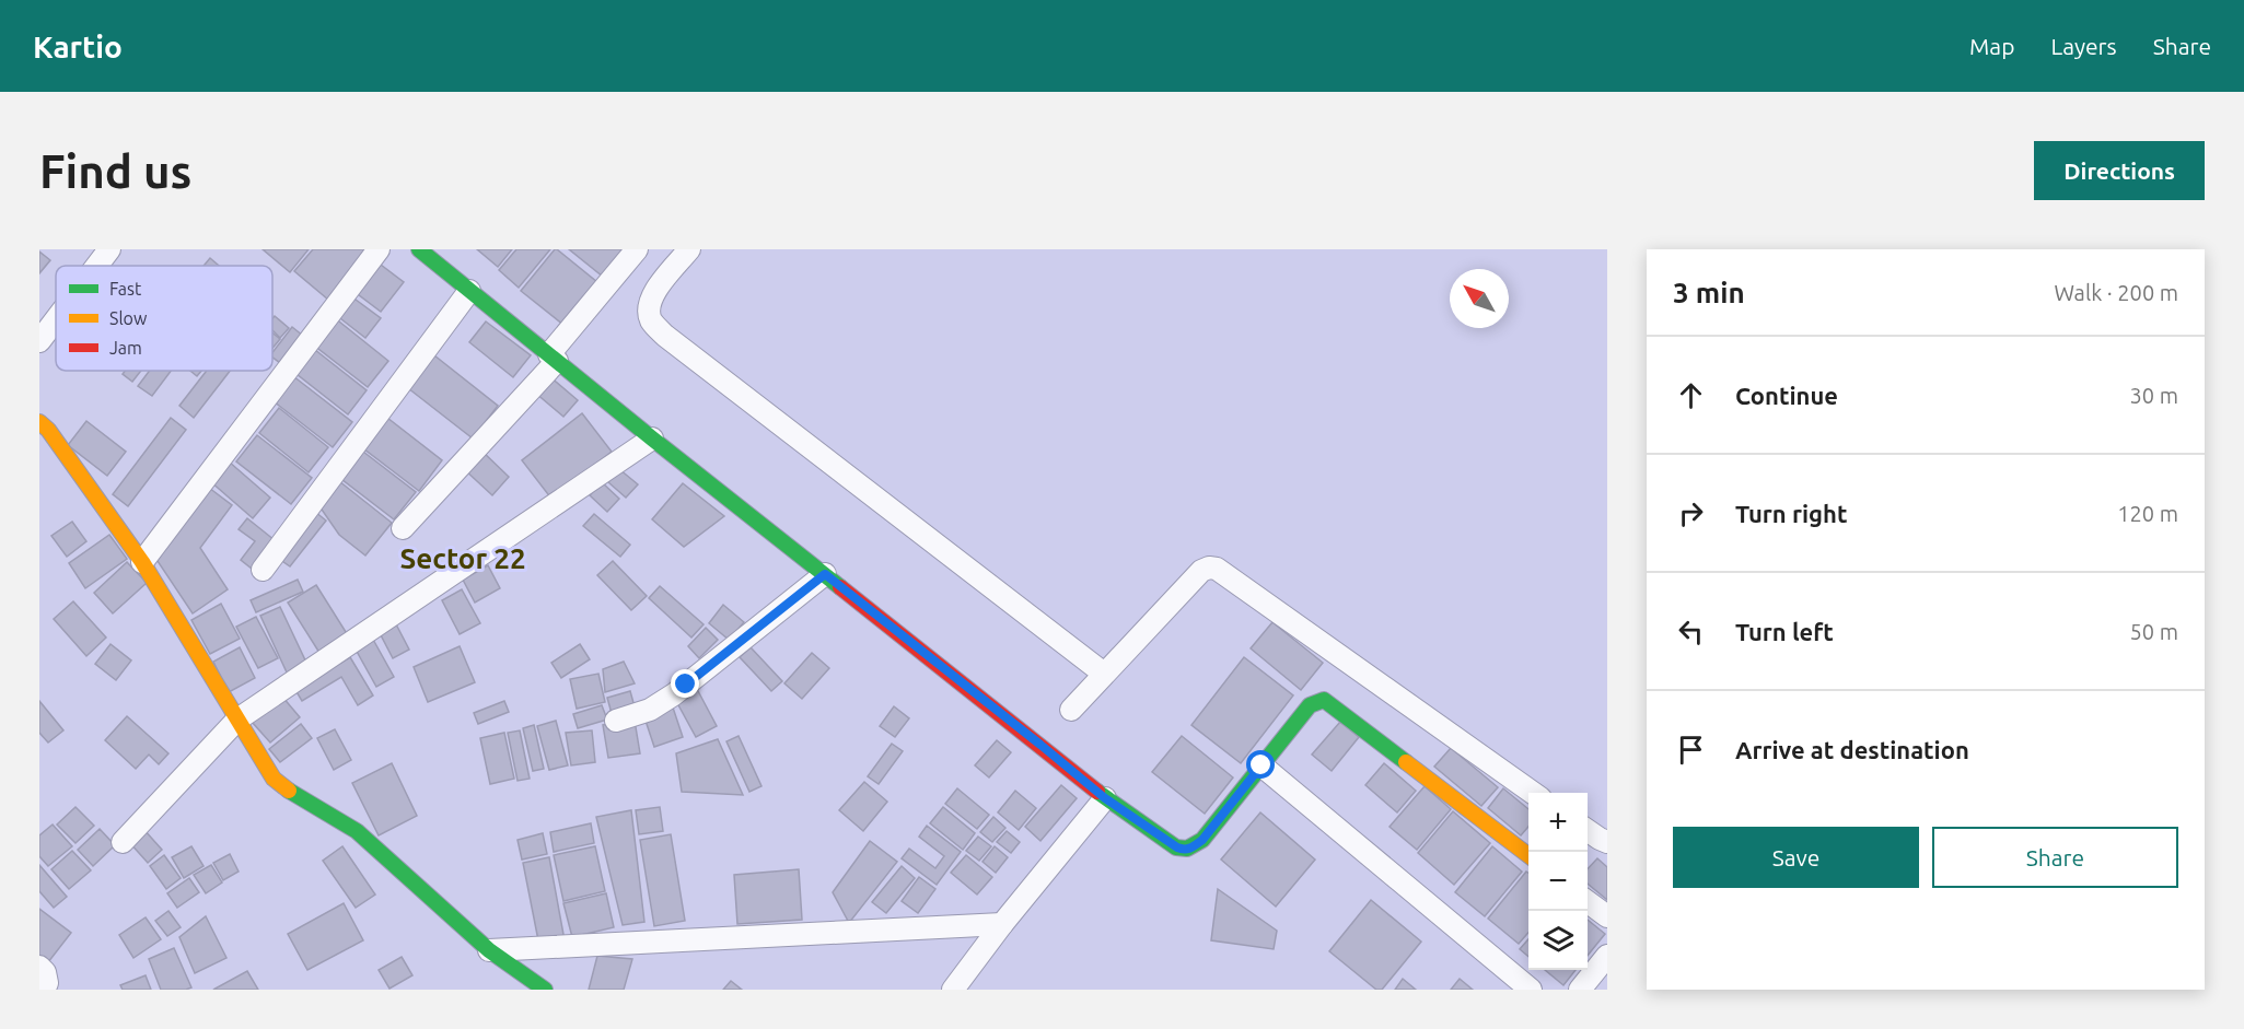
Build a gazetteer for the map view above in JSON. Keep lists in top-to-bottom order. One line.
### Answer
{"districts":["Sector 22"],"legend":["Fast","Slow","Jam"],"north":"top left","page":{"header":"Kartio","nav":["Map","Layers","Share"],"buttons":["Directions",["Save","Share"]],"title":"Find us","heading":["3 min","Walk · 200 m"],"list":[["Continue","30 m"],["Turn right","120 m"],["Turn left","50 m"],"Arrive at destination"],"map_buttons":["+","−"]}}
